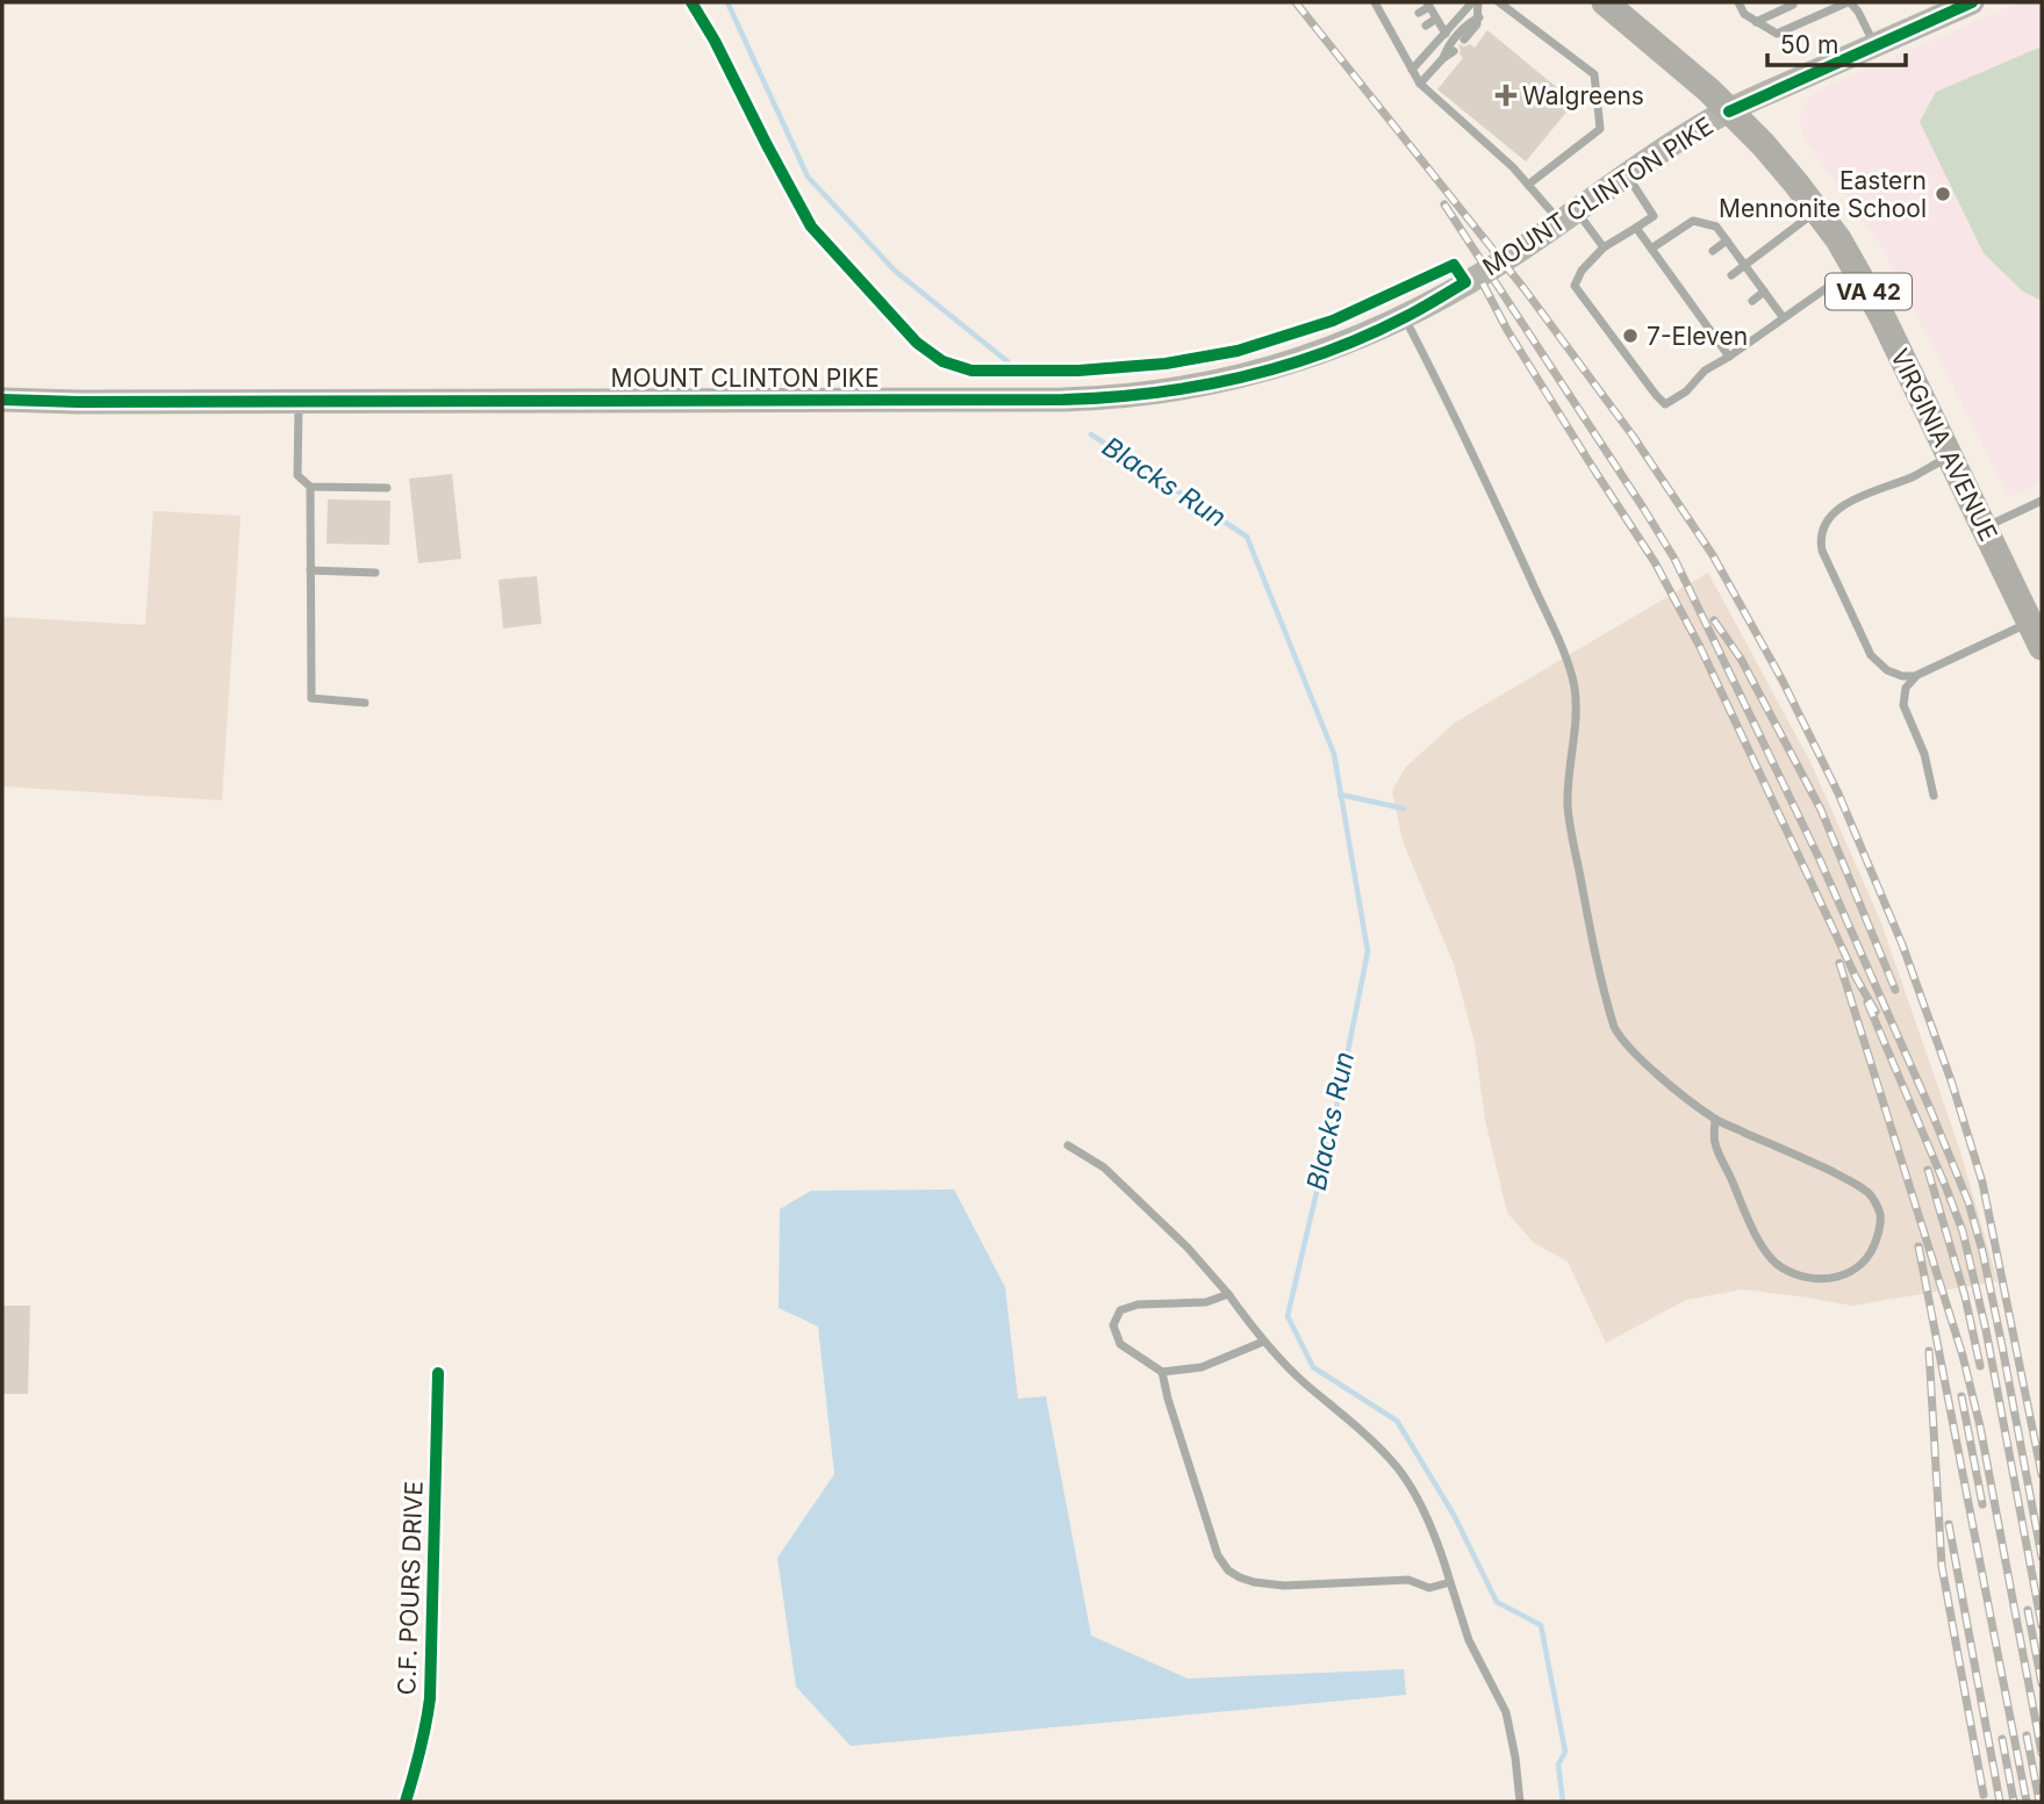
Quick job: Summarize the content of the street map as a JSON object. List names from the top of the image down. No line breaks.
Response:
{"streets":{"main road":["MOUNT CLINTON PIKE","VA 42","VIRGINIA AVENUE"],"street":["C.F. POURS DRIVE"]},"crossings":[["MOUNT CLINTON PIKE","VIRGINIA AVENUE"]],"water":["Blacks Run"],"places":{"health":["Walgreens"],"other":["Eastern Mennonite School","7-Eleven"]},"scale_bar":"50 m"}
